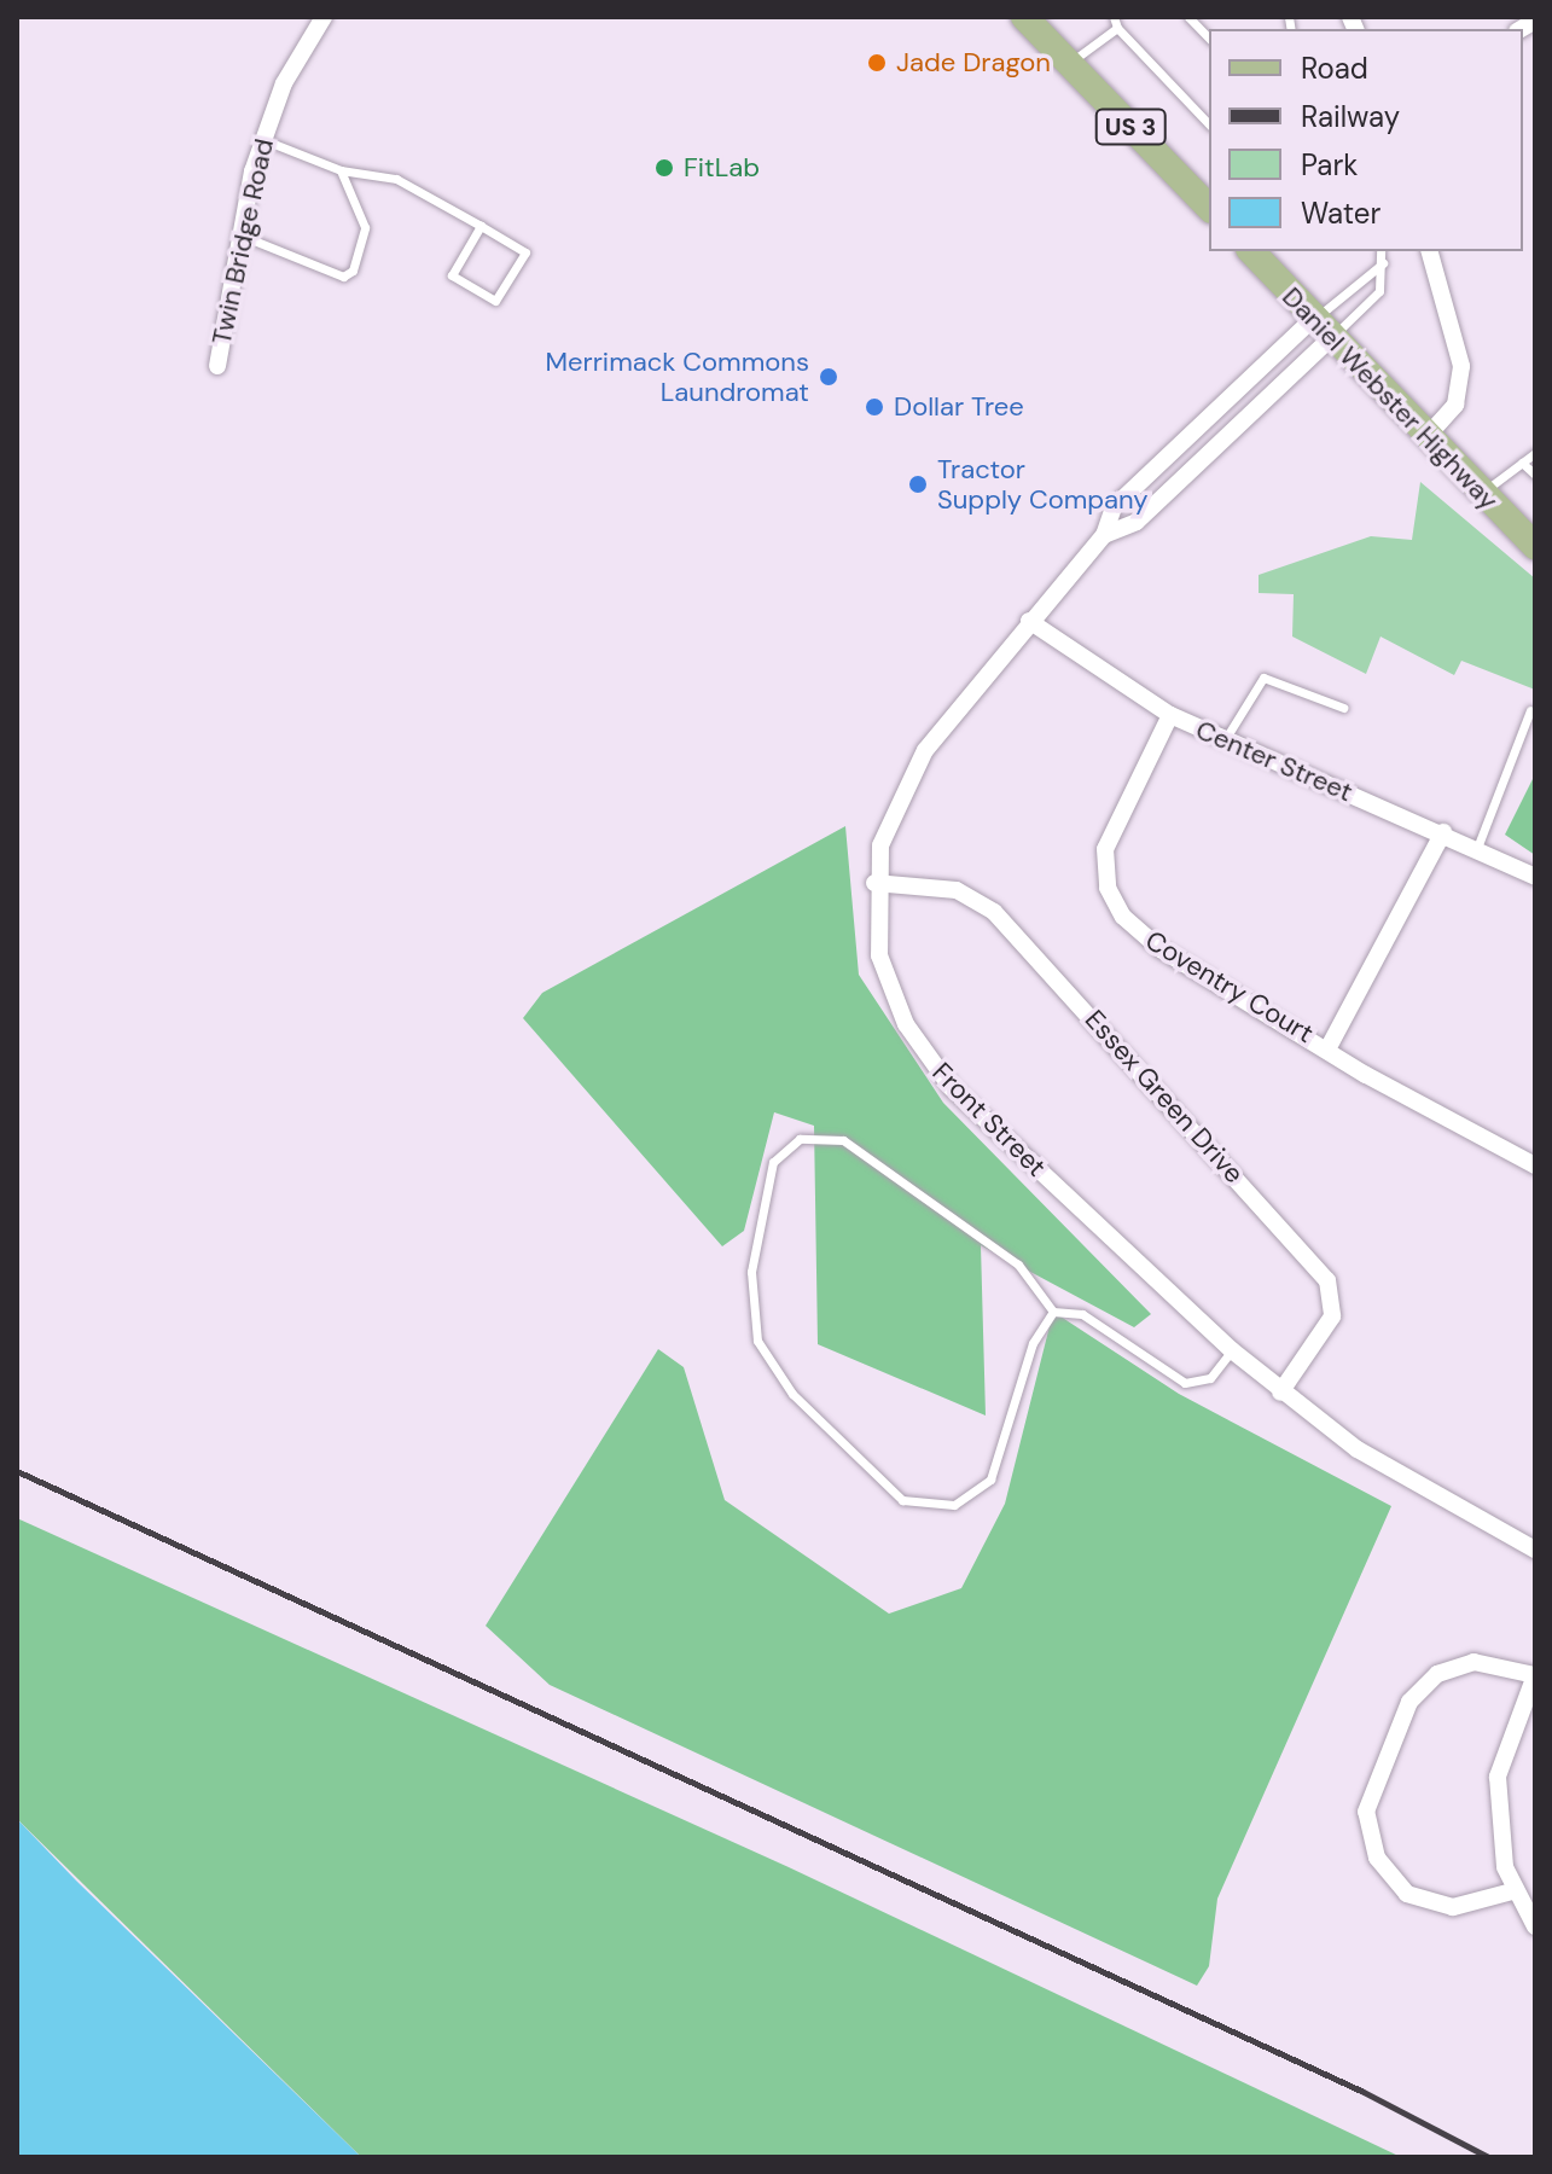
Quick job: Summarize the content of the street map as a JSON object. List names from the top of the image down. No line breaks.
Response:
{"streets":{"main road":["US 3","Daniel Webster Highway"],"street":["Twin Bridge Road","Center Street","Coventry Court","Essex Green Drive","Front Street"]},"crossings":[["Daniel Webster Highway","Front Street"],["Center Street","Coventry Court"],["Center Street","Front Street"],["Essex Green Drive","Front Street"]],"places":["Jade Dragon","FitLab","Merrimack Commons Laundromat","Dollar Tree","Tractor Supply Company"],"legend":["Road","Railway","Park","Water"]}
